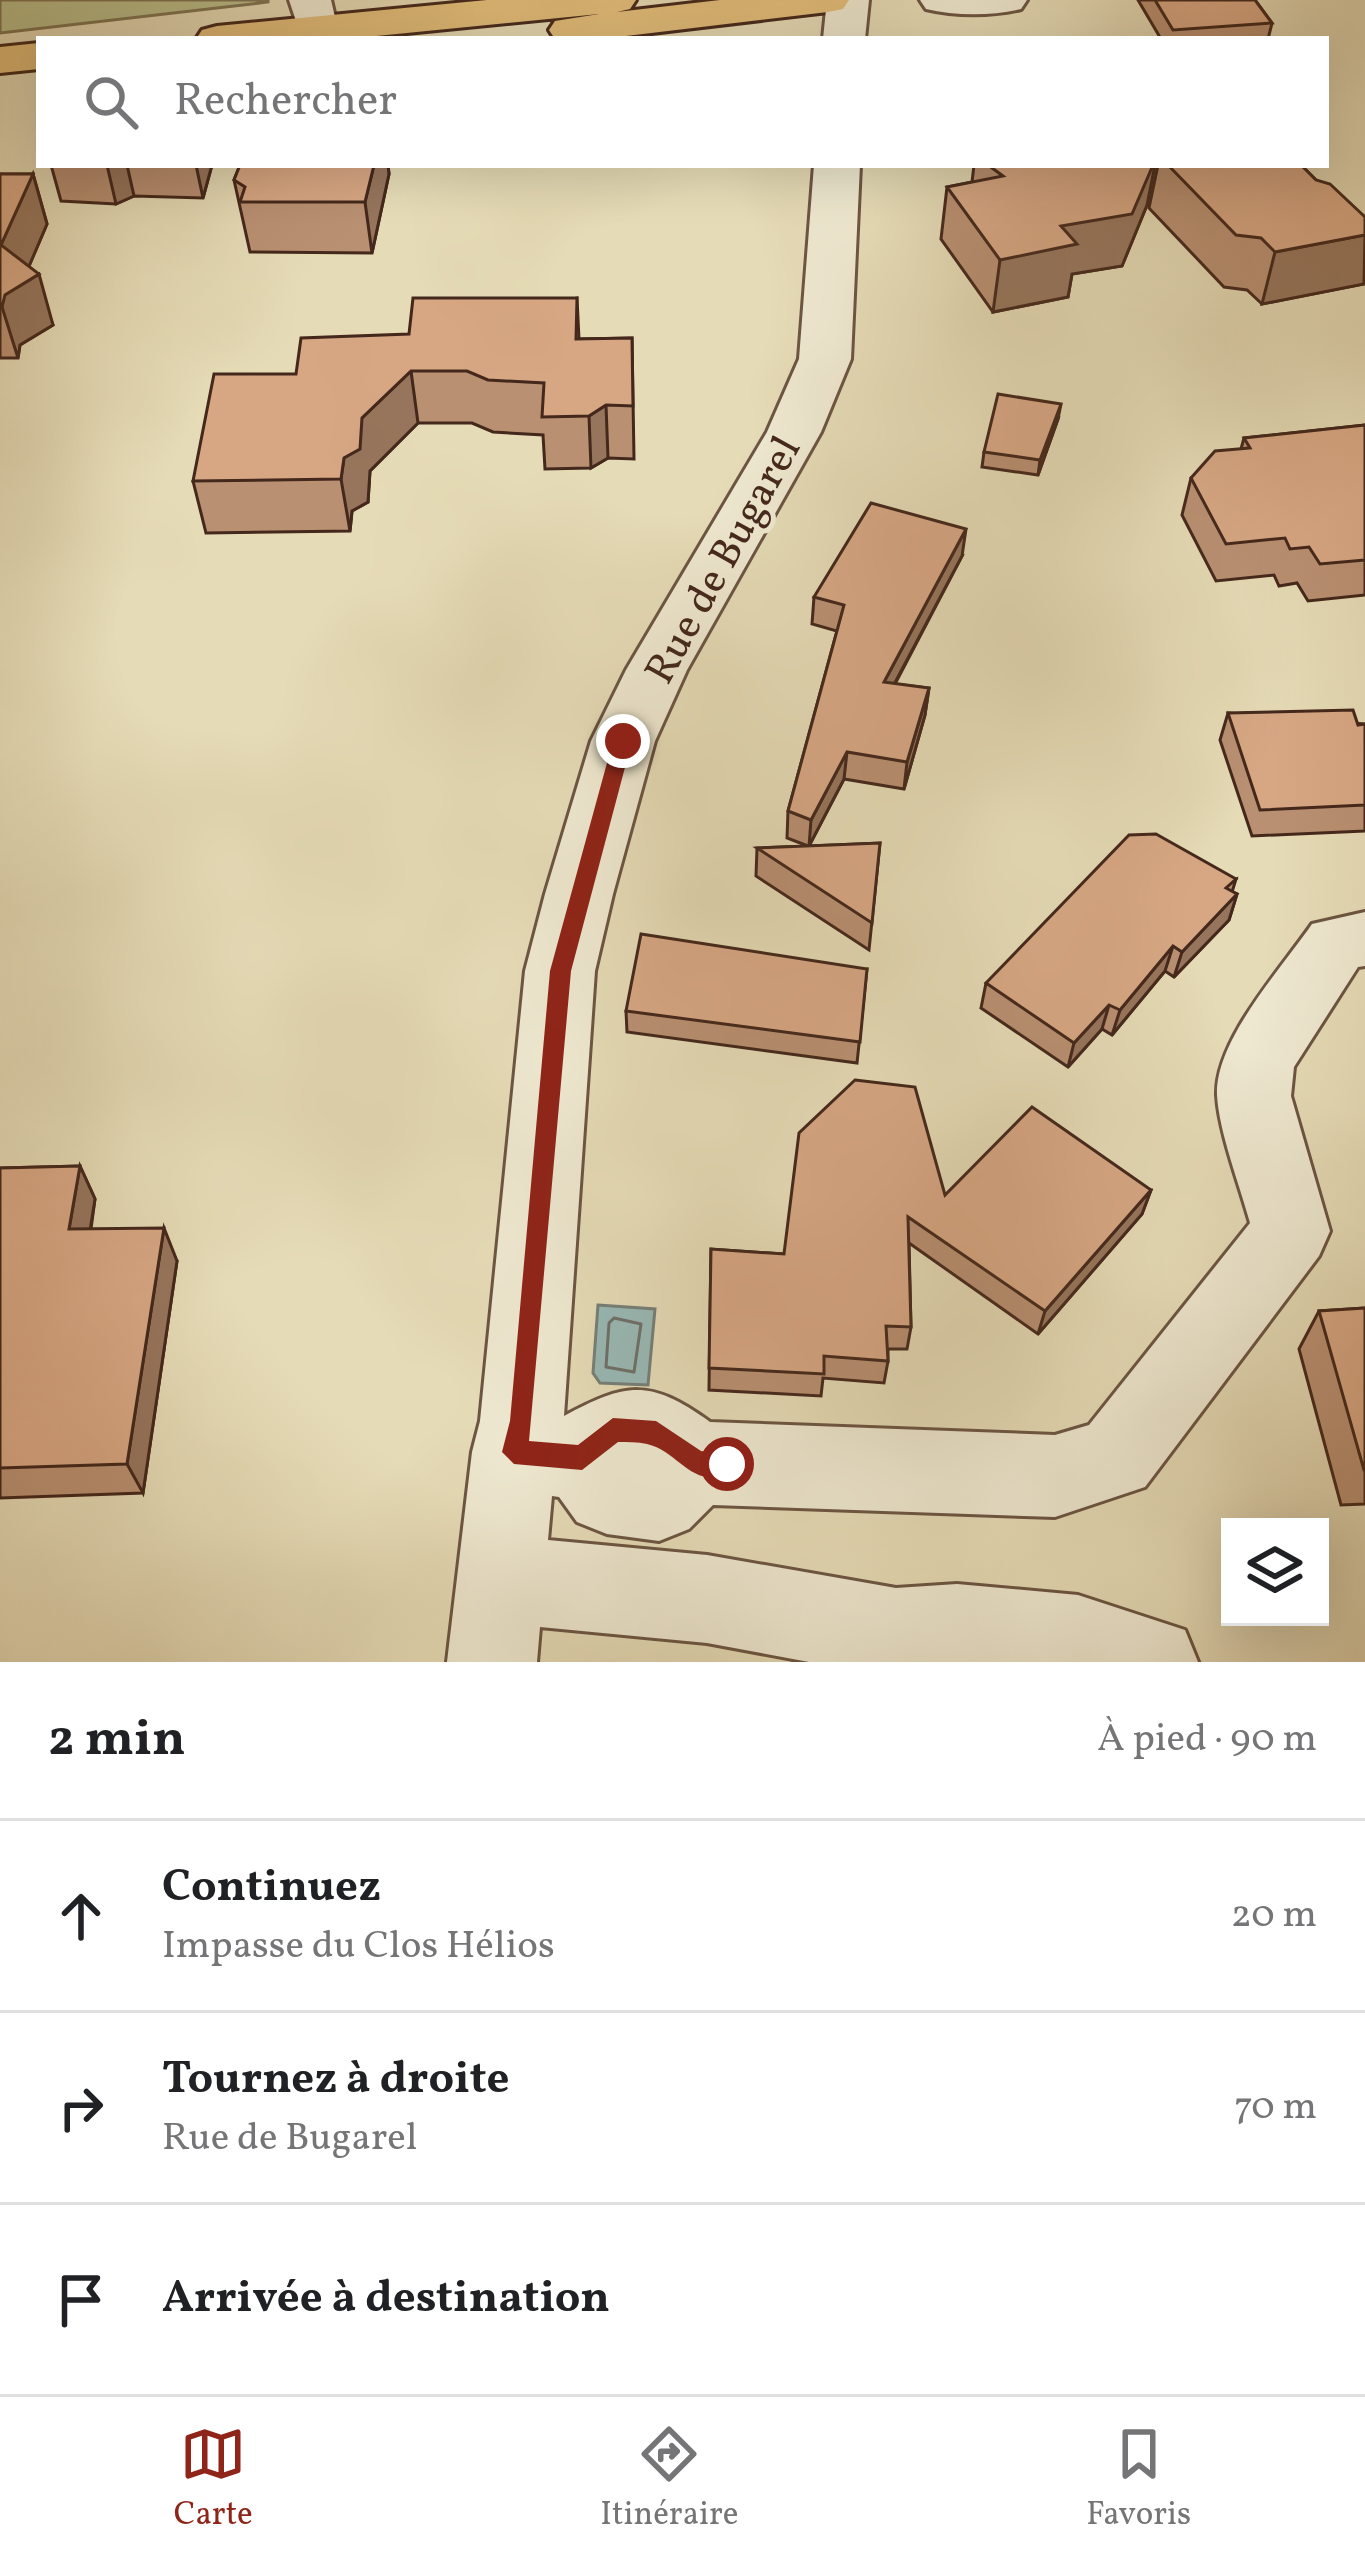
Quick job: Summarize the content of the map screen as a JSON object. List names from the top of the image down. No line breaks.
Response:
{"streets":{"street":["Rue de Bugarel"]},"page":{"search":"Rechercher","heading":["2 min","À pied · 90 m"],"list":[["Continuez","Impasse du Clos Hélios","20 m"],["Tournez à droite","Rue de Bugarel","70 m"],"Arrivée à destination"],"nav":["Carte","Itinéraire","Favoris"]}}
